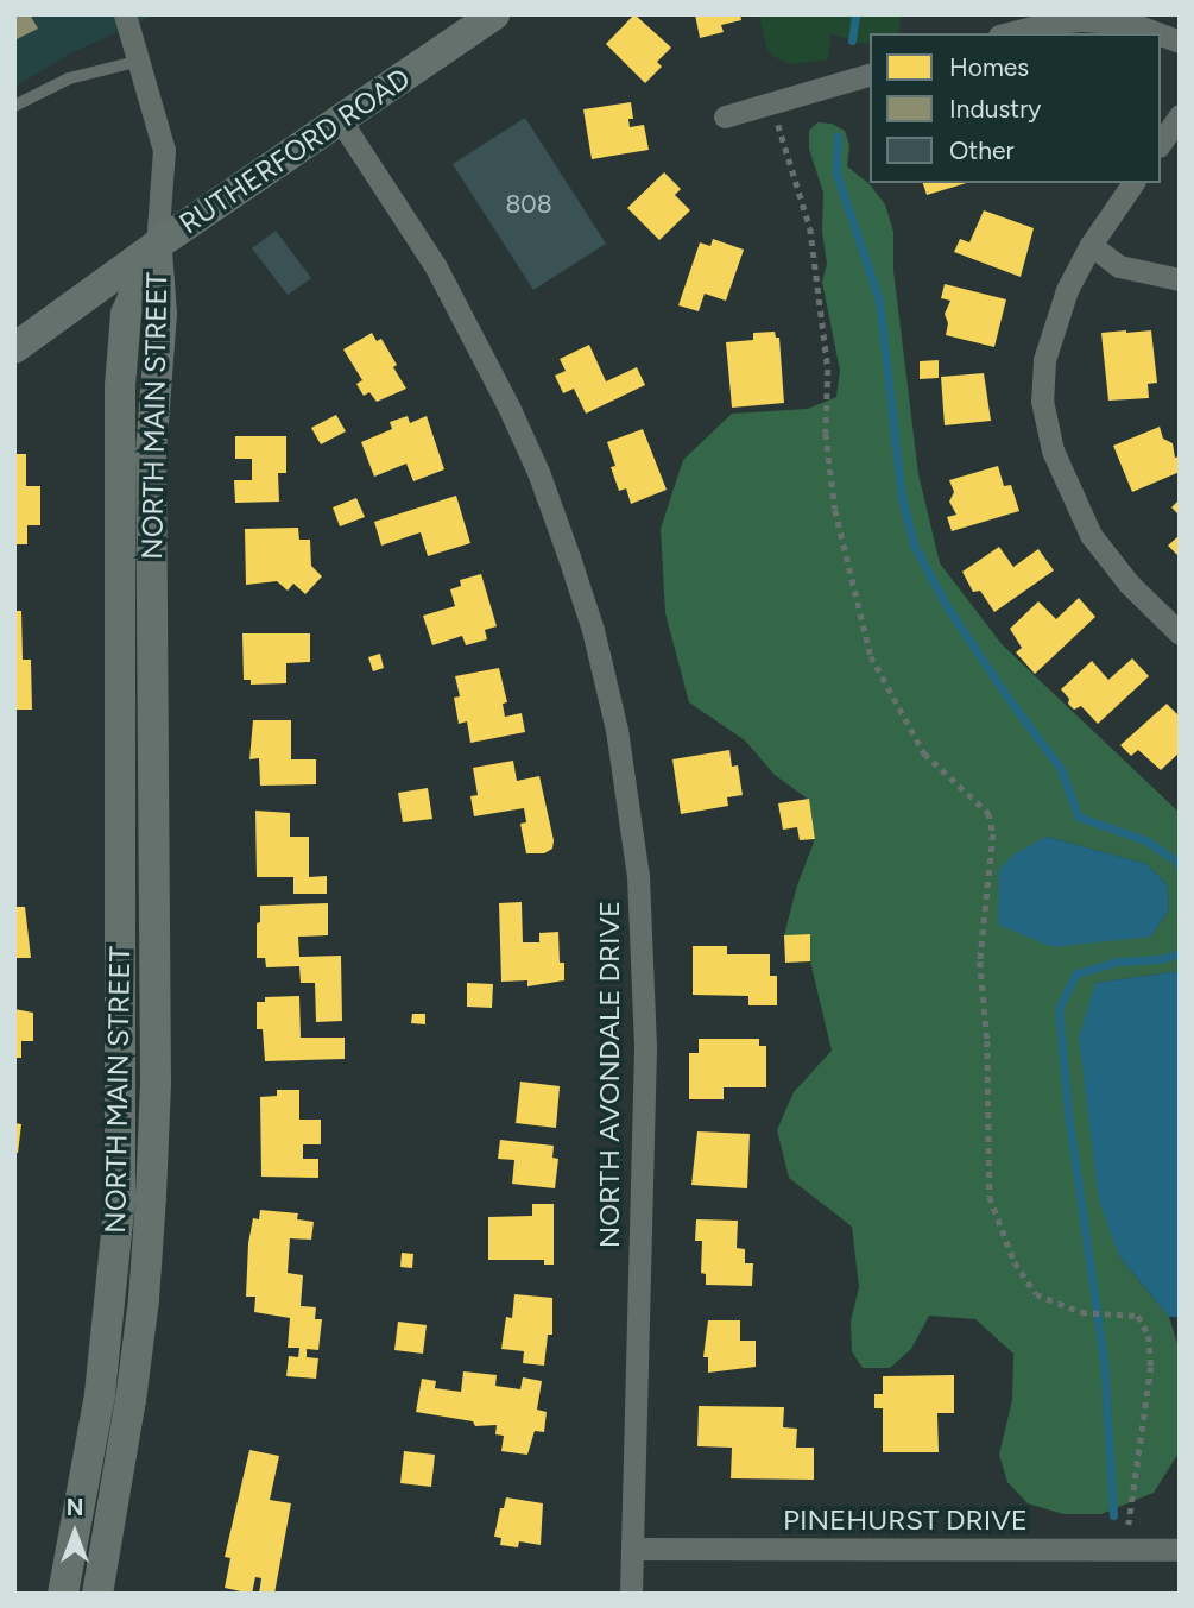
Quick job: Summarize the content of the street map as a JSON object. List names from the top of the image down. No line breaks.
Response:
{"streets":{"street":["RUTHERFORD ROAD","NORTH MAIN STREET","NORTH AVONDALE DRIVE","PINEHURST DRIVE"]},"crossings":[["RUTHERFORD ROAD","NORTH MAIN STREET"],["RUTHERFORD ROAD","NORTH AVONDALE DRIVE"],["NORTH AVONDALE DRIVE","PINEHURST DRIVE"]],"house_numbers":["808"],"legend":["Homes","Industry","Other"],"north":"top"}
